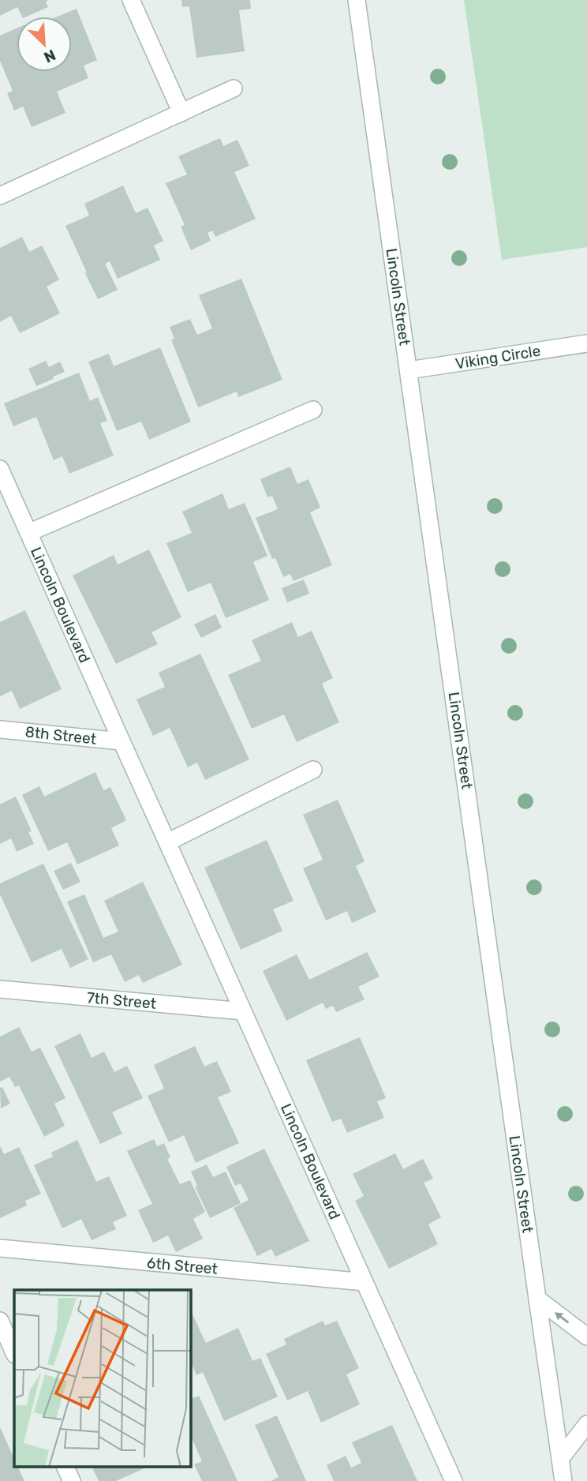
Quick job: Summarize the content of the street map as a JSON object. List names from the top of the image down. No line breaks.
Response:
{"streets":{"street":["Lincoln Street","Viking Circle","Lincoln Boulevard","8th Street","7th Street","6th Street"]},"crossings":[["Lincoln Street","Viking Circle"],["Lincoln Boulevard","8th Street"],["Lincoln Boulevard","7th Street"],["Lincoln Boulevard","6th Street"]],"north":"bottom right"}
